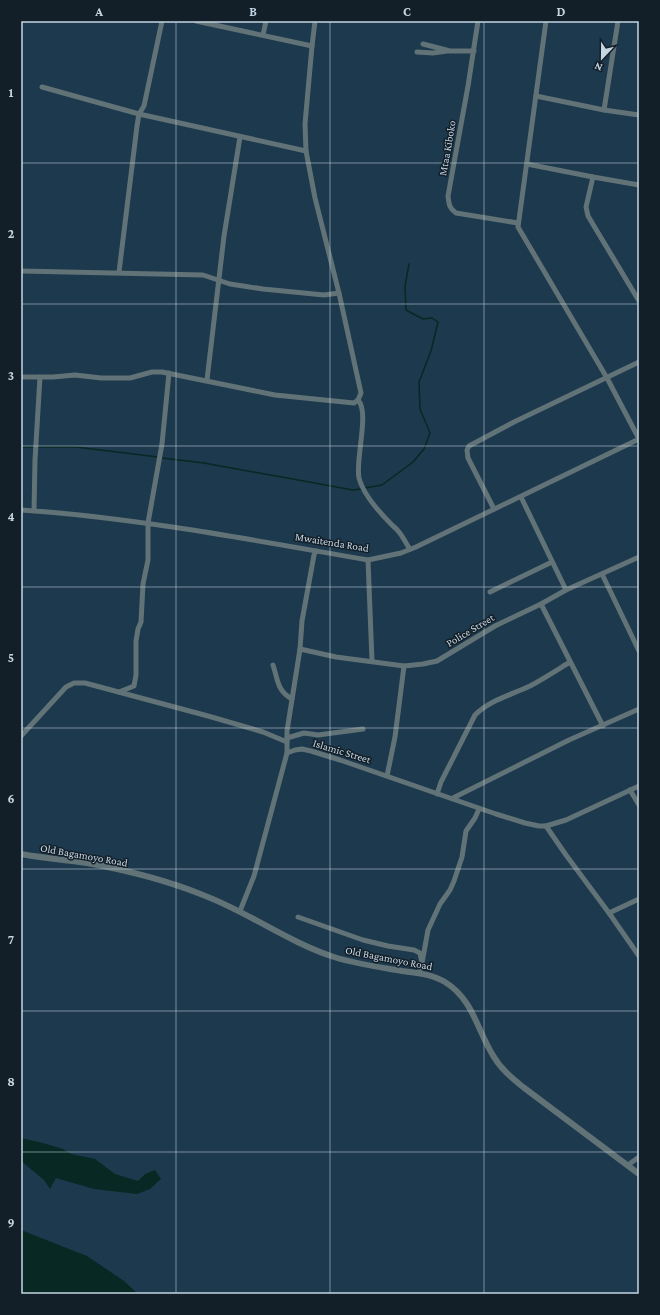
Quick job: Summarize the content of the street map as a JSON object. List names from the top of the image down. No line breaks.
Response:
{"streets":{"street":["Mtaa Kiboko","Mwaitenda Road","Police Street","Islamic Street","Old Bagamoyo Road"]},"north":"bottom","grid":{"columns":["A","B","C","D"],"rows":["1","2","3","4","5","6","7","8","9"]}}
